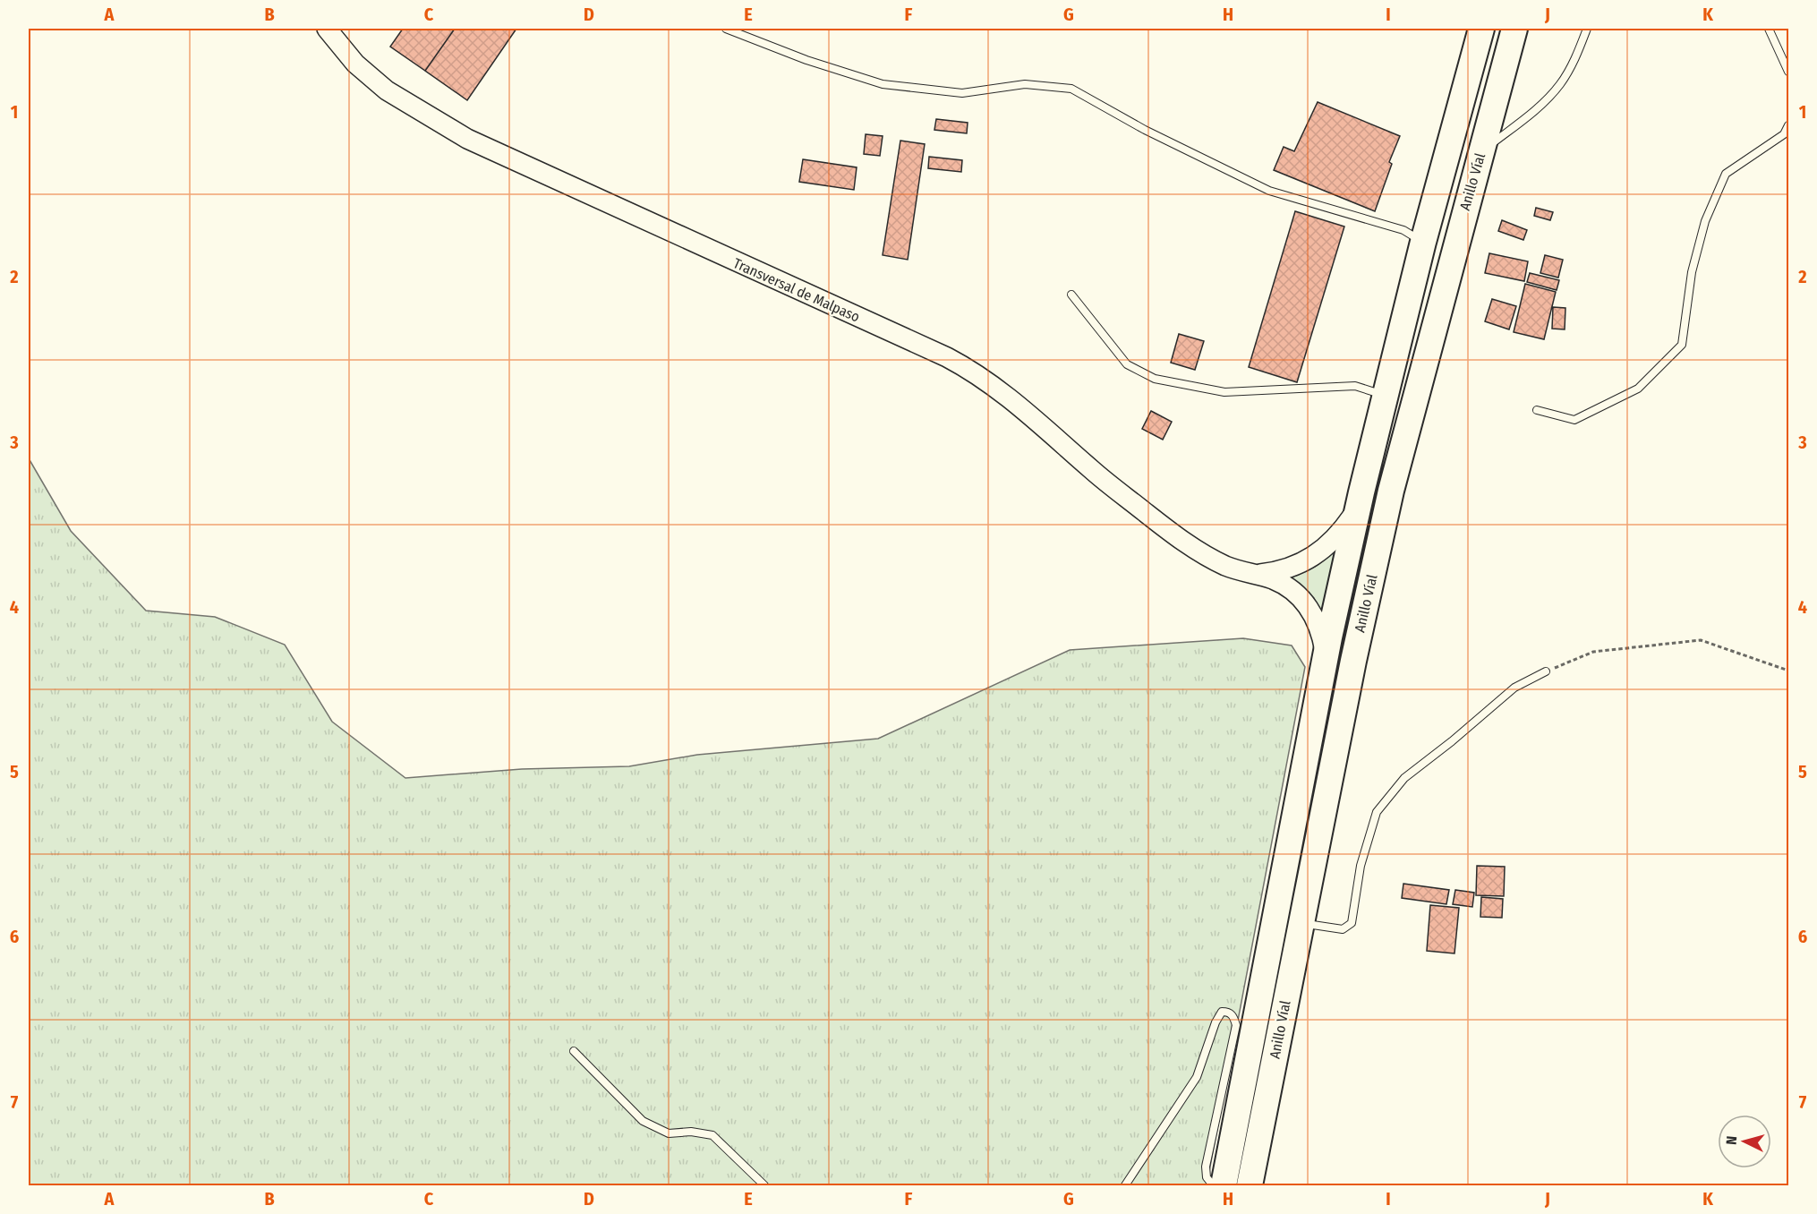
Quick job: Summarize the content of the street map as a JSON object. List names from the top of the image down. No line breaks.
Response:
{"streets":{"highway":["Anillo Víal"],"main road":["Transversal de Malpaso"]},"crossings":[["Anillo Víal","Transversal de Malpaso"]],"north":"left","grid":{"columns":["A","B","C","D","E","F","G","H","I","J","K"],"rows":["1","2","3","4","5","6","7"]}}
